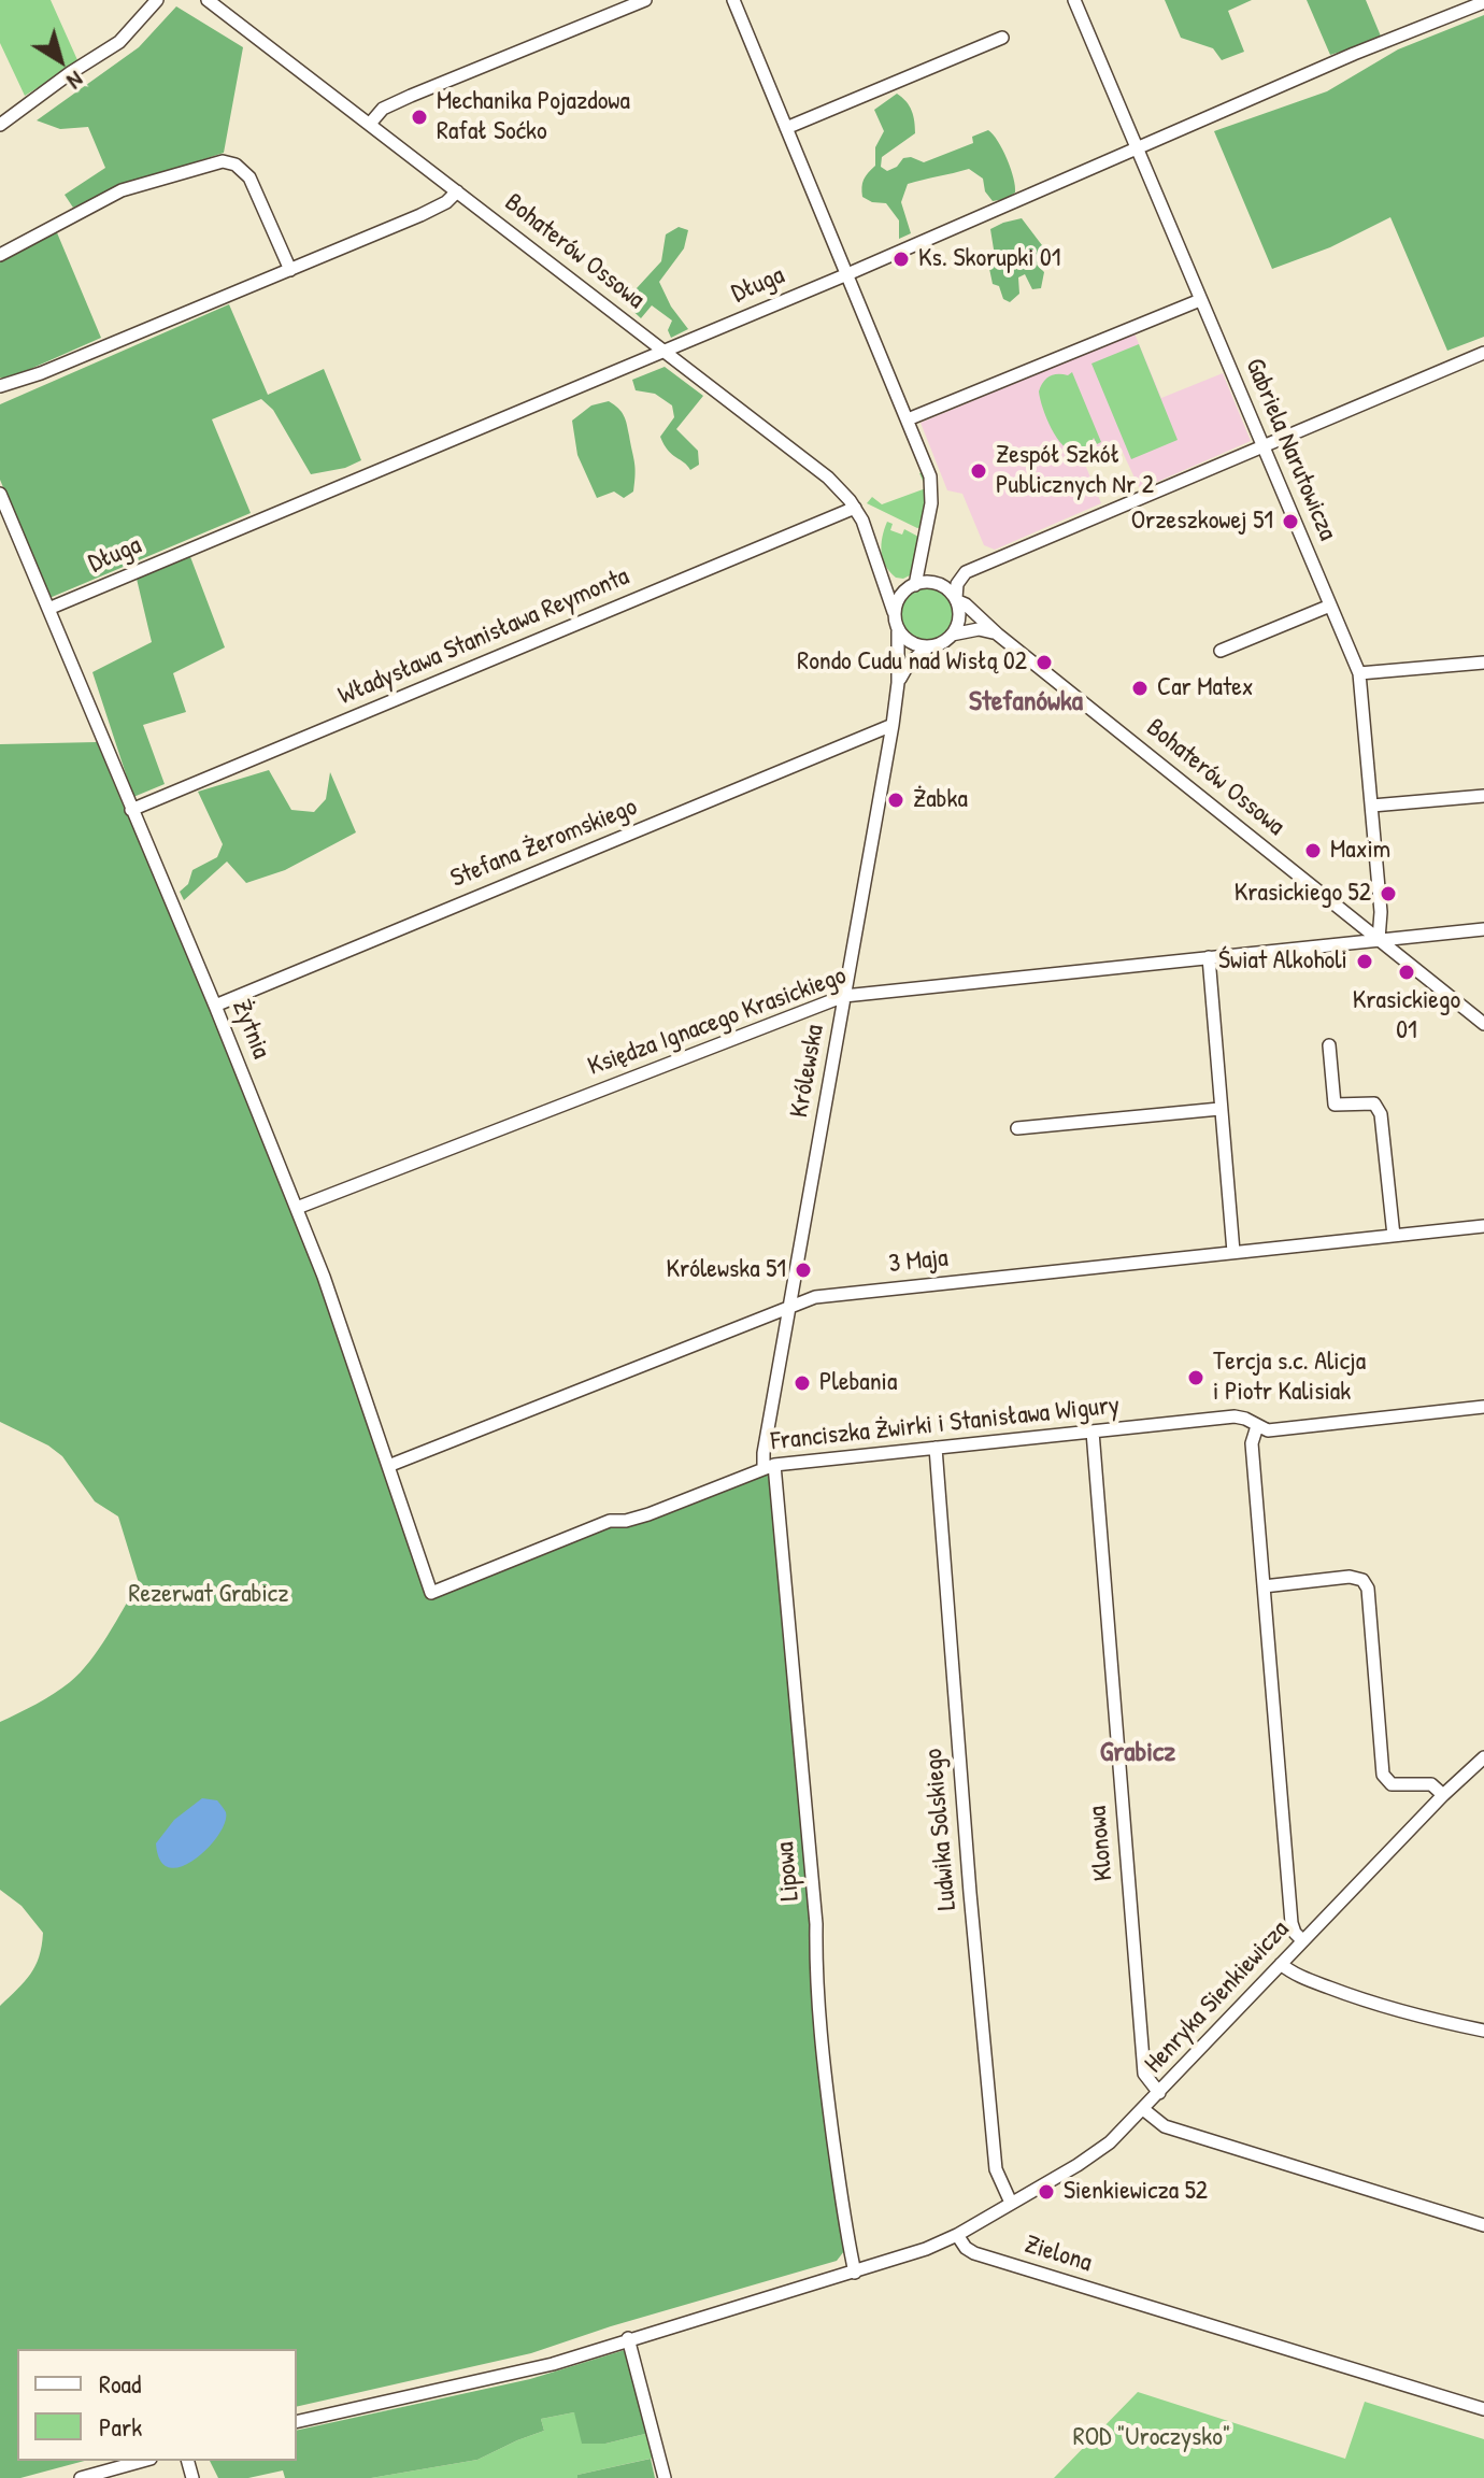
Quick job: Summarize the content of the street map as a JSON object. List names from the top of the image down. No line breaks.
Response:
{"streets":{"street":["Bohaterów Ossowa","Długa","Gabriela Narutowicza","Władysława Stanisława Reymonta","Stefana Żeromskiego","Księdza Ignacego Krasickiego","Żytnia","Królewska","3 Maja","Franciszka Żwirki i Stanisława Wigury","Ludwika Solskiego","Klonowa","Lipowa","Henryka Sienkiewicza","Zielona"]},"crossings":[["Bohaterów Ossowa","Długa"],["Bohaterów Ossowa","Gabriela Narutowicza"],["Bohaterów Ossowa","Władysława Stanisława Reymonta"],["Bohaterów Ossowa","Księdza Ignacego Krasickiego"],["Bohaterów Ossowa","Królewska"],["Długa","Gabriela Narutowicza"],["Długa","Żytnia"],["Gabriela Narutowicza","Księdza Ignacego Krasickiego"],["Władysława Stanisława Reymonta","Żytnia"],["Stefana Żeromskiego","Żytnia"],["Stefana Żeromskiego","Królewska"],["Księdza Ignacego Krasickiego","Żytnia"],["Księdza Ignacego Krasickiego","Królewska"],["Żytnia","3 Maja"],["Żytnia","Franciszka Żwirki i Stanisława Wigury"],["Królewska","3 Maja"],["Królewska","Franciszka Żwirki i Stanisława Wigury"],["Królewska","Lipowa"],["Franciszka Żwirki i Stanisława Wigury","Ludwika Solskiego"],["Franciszka Żwirki i Stanisława Wigury","Klonowa"],["Franciszka Żwirki i Stanisława Wigury","Lipowa"],["Ludwika Solskiego","Henryka Sienkiewicza"],["Klonowa","Henryka Sienkiewicza"],["Henryka Sienkiewicza","Zielona"]],"districts":["Stefanówka","Grabicz"],"parks":["Rezerwat Grabicz","ROD \"Uroczysko\""],"places":["Mechanika Pojazdowa Rafał Soćko","Ks. Skorupki 01","Zespół Szkół Publicznych Nr 2","Orzeszkowej 51","Rondo Cudu nad Wisłą 02","Car Matex","Żabka","Maxim","Krasickiego 52","Świat Alkoholi","Krasickiego 01","Królewska 51","Tercja s.c. Alicja i Piotr Kalisiak","Plebania","Sienkiewicza 52"],"legend":["Road","Park"],"north":"bottom right"}
